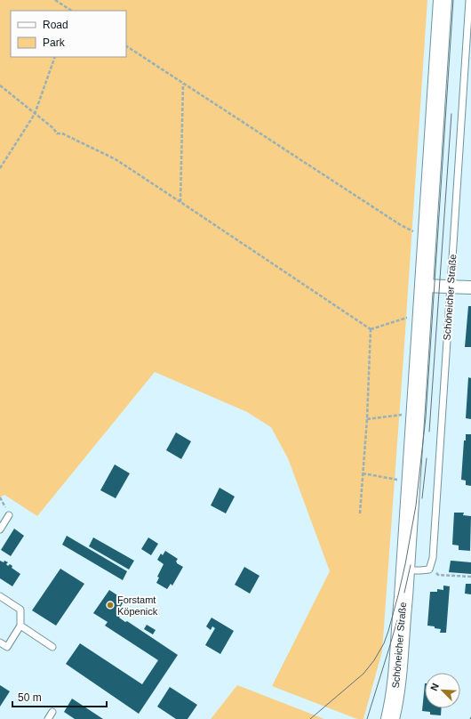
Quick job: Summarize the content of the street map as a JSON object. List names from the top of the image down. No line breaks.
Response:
{"streets":{"main road":["Schöneicher Straße"]},"places":["Forstamt Köpenick"],"legend":["Road","Park"],"scale_bar":"50 m","north":"top left"}
